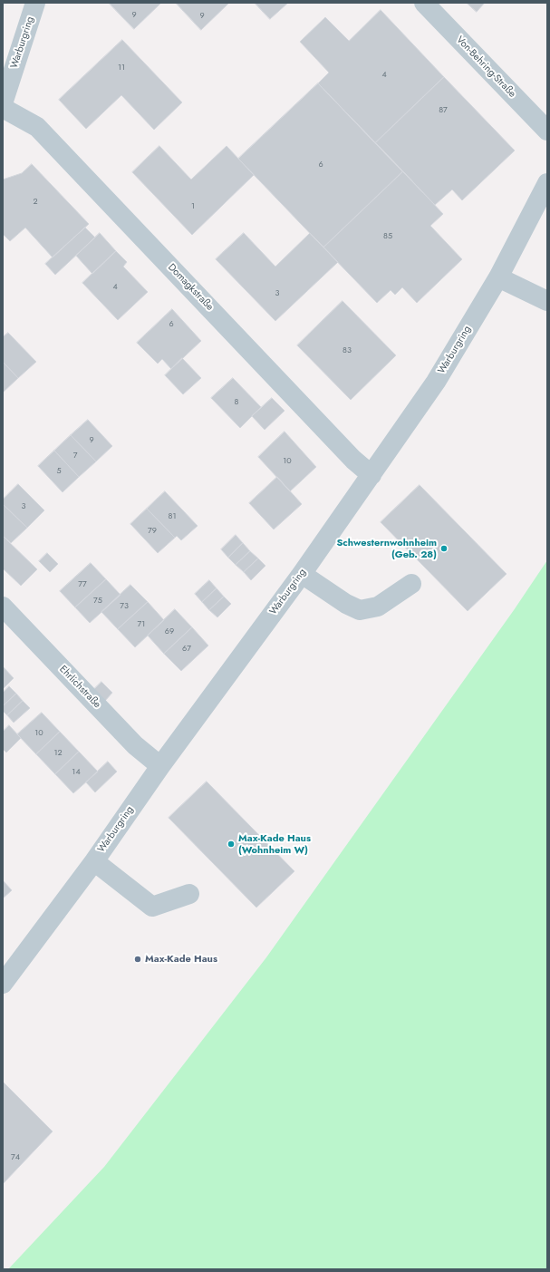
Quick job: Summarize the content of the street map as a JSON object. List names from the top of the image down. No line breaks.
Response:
{"streets":{"street":["Warburgring","Von-Behring-Straße","Domagkstraße","Ehrlichstraße"]},"crossings":[["Warburgring","Domagkstraße"],["Warburgring","Ehrlichstraße"]],"places":["Schwesternwohnheim (Geb. 28)","Max-Kade Haus (Wohnheim W)","Max-Kade Haus"],"house_numbers":["9","9","11","4","87","6","2","1","85","4","3","6","83","8","9","7","10","5","3","81","79","77","75","73","71","69","67","10","12","14","74"]}
